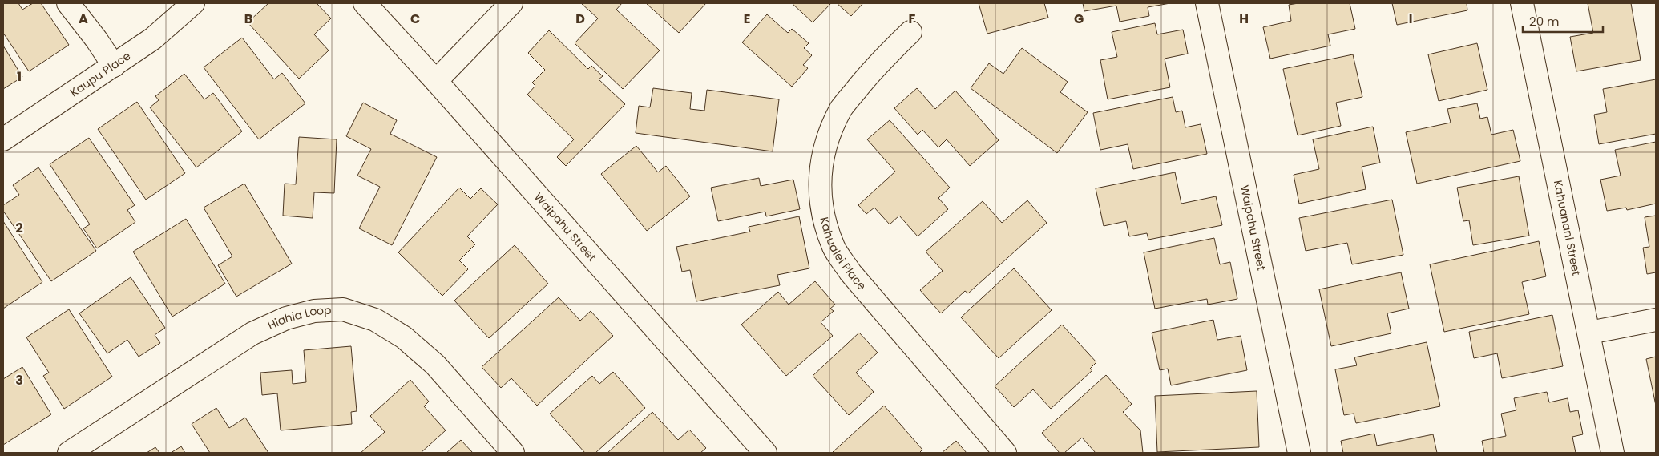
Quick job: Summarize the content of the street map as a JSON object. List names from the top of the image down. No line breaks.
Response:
{"streets":{"street":["Kaupu Place","Waipahu Street","Kahuanani Street","Kahualei Place","Hiahia Loop"]},"scale_bar":"20 m","grid":{"columns":["A","B","C","D","E","F","G","H","I"],"rows":["1","2","3"]}}
